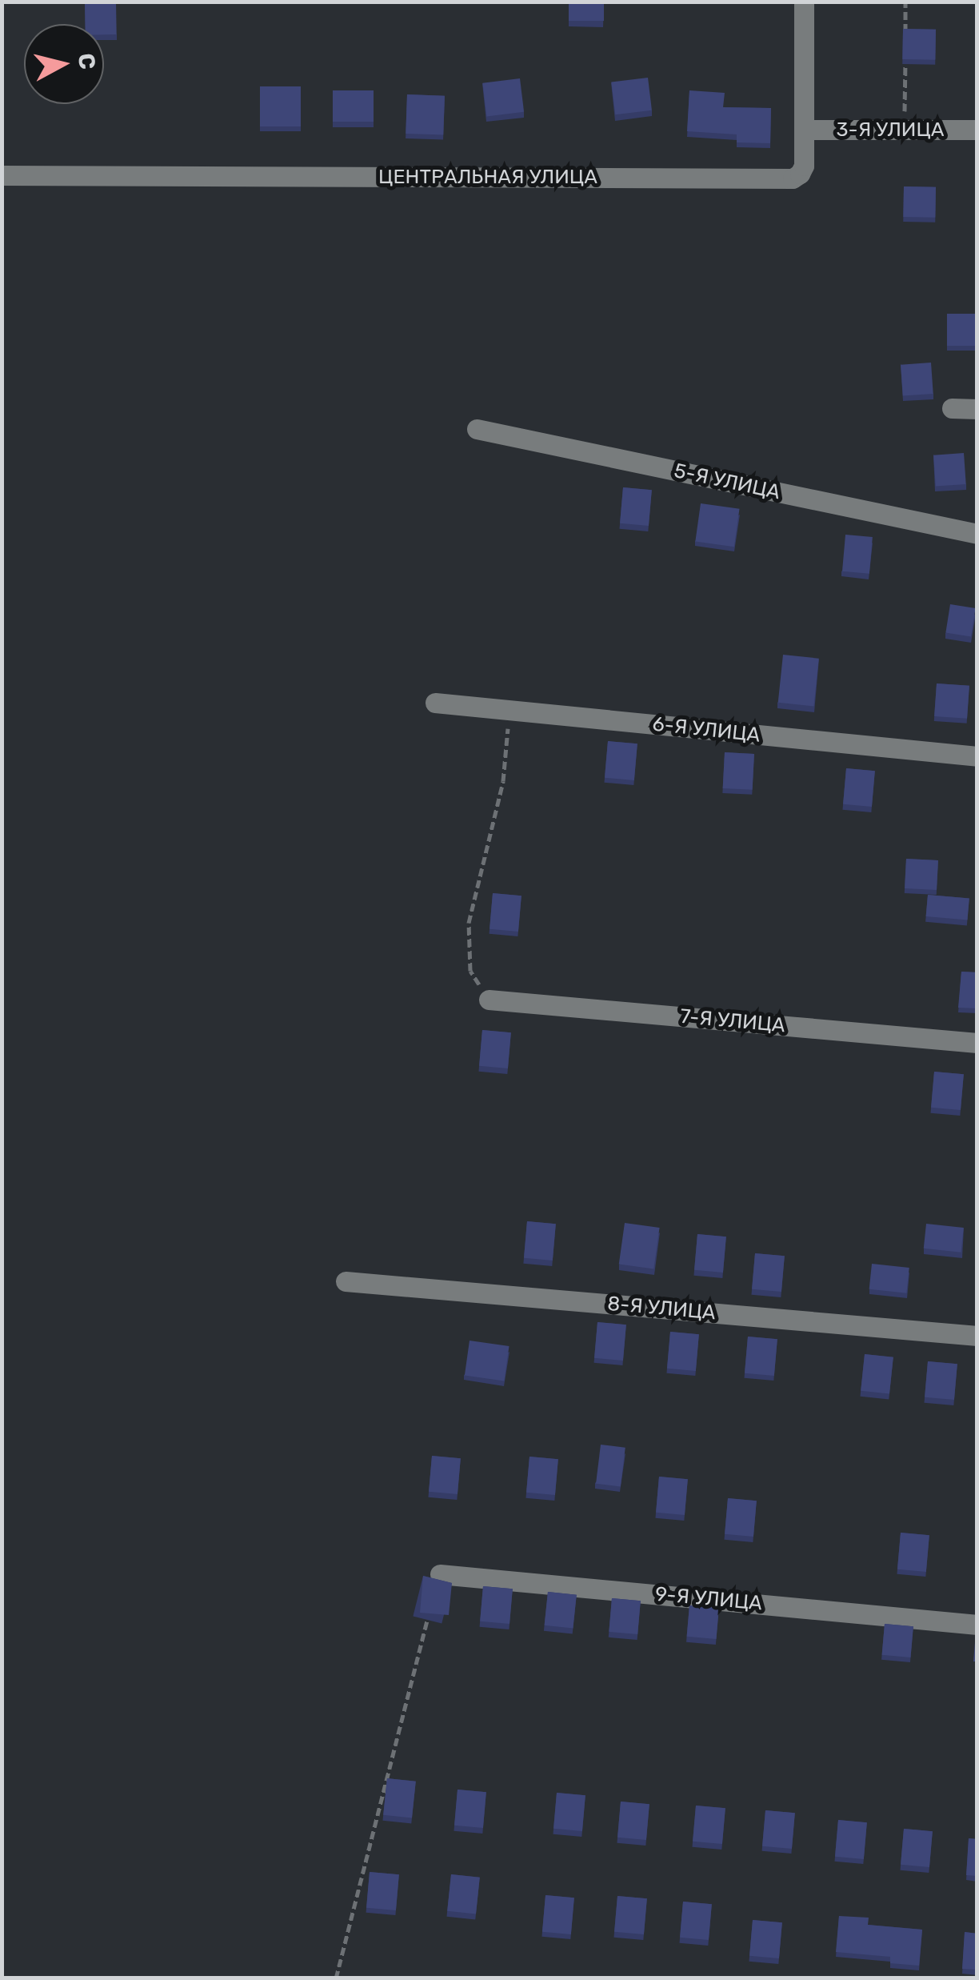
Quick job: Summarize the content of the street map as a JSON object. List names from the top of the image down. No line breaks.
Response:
{"streets":{"street":["3-Я УЛИЦА","ЦЕНТРАЛЬНАЯ УЛИЦА","5-Я УЛИЦА","6-Я УЛИЦА","7-Я УЛИЦА","8-Я УЛИЦА","9-Я УЛИЦА"]},"crossings":[["3-Я УЛИЦА","ЦЕНТРАЛЬНАЯ УЛИЦА"]],"north":"right"}
